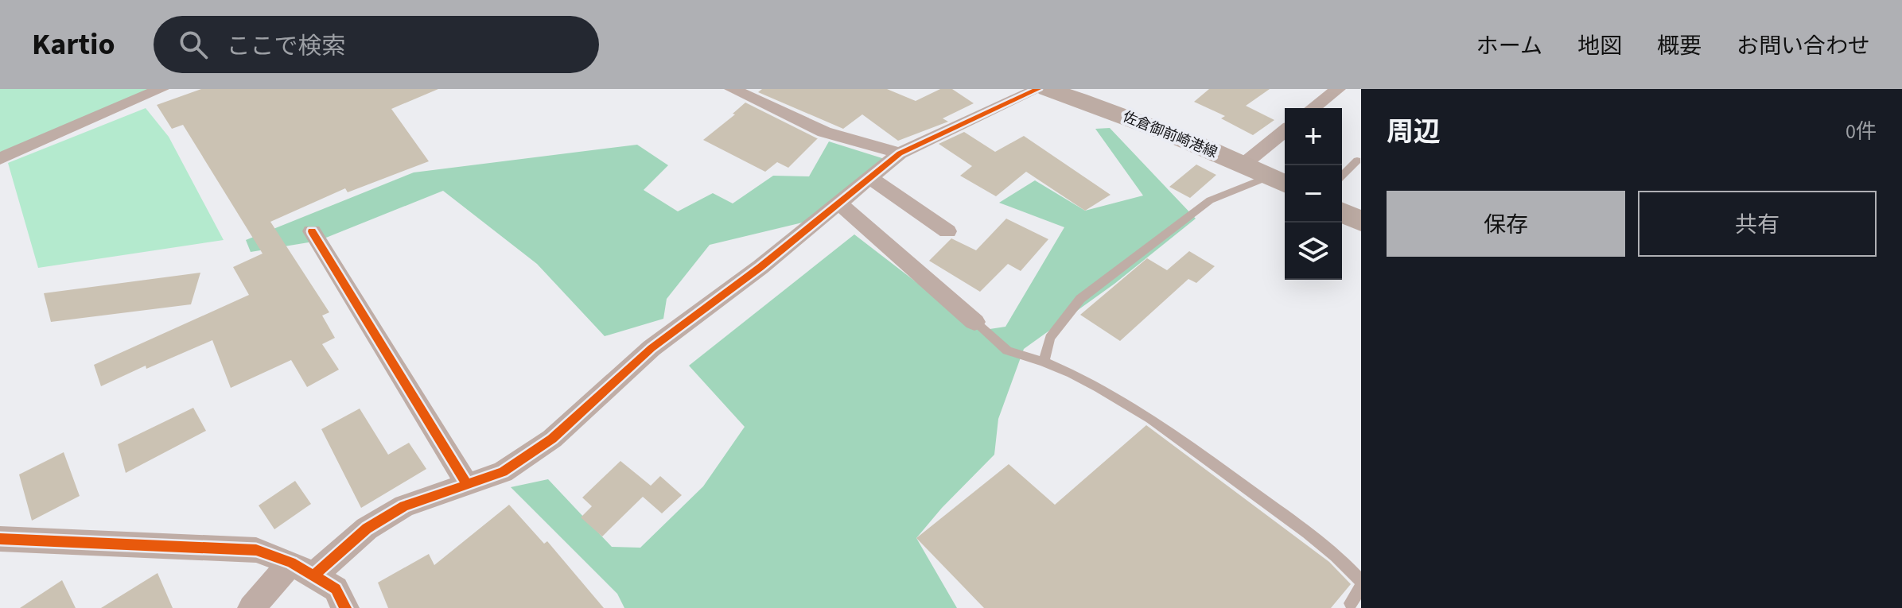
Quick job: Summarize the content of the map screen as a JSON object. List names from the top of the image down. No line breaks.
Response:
{"streets":{"main road":["佐倉御前崎港線"]},"page":{"header":"Kartio","search":"ここで検索","nav":["ホーム","地図","概要","お問い合わせ"],"heading":["周辺","0件"],"map_buttons":["+","−"],"buttons":["保存","共有"]}}
